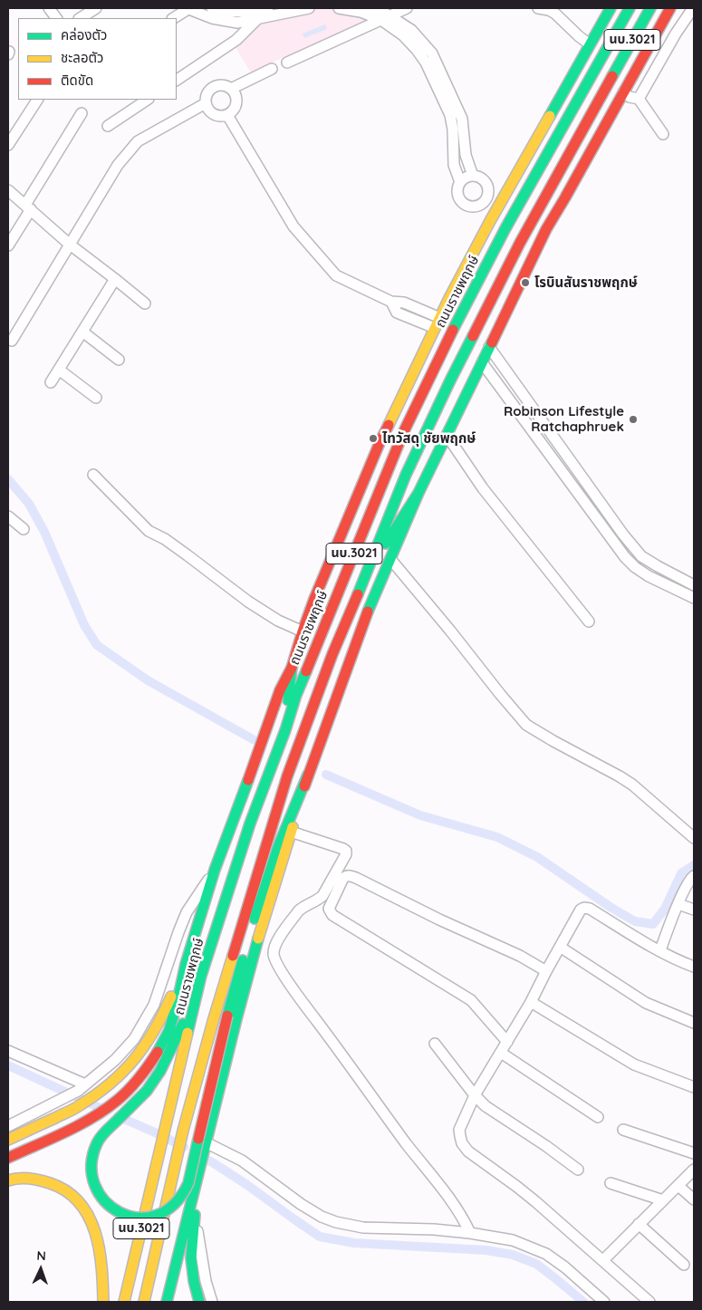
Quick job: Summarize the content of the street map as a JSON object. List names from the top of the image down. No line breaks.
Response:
{"streets":{"main road":["นบ.3021","ถนนราชพฤกษ์"]},"places":["โรบินสันราชพฤกษ์","Robinson Lifestyle Ratchaphruek","ไทวัสดุ ชัยพฤกษ์"],"legend":["คล่องตัว","ชะลอตัว","ติดขัด"],"north":"top"}
